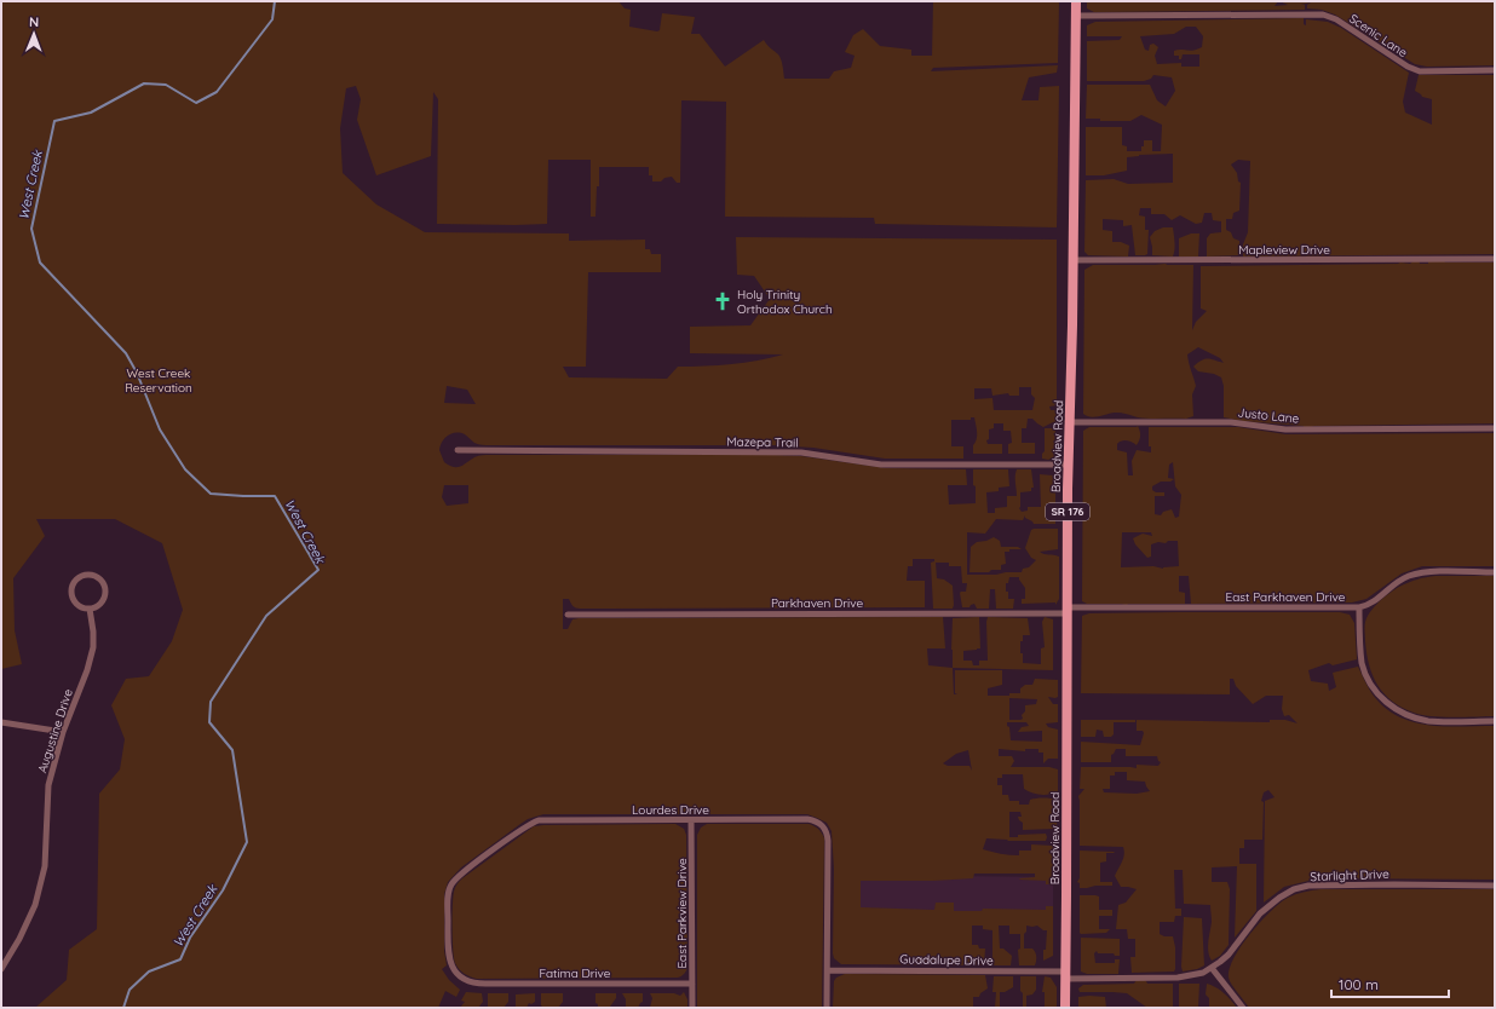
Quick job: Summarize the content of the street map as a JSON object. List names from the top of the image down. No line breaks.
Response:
{"streets":{"main road":["Broadview Road","SR 176"],"street":["Scenic Lane","Mapleview Drive","Justo Lane","Mazepa Trail","East Parkhaven Drive","Parkhaven Drive","Augustine Drive","Lourdes Drive","Starlight Drive","East Parkview Drive","Guadalupe Drive","Fatima Drive"]},"crossings":[["Scenic Lane","Broadview Road"],["Mapleview Drive","Broadview Road"],["Justo Lane","Broadview Road"],["Mazepa Trail","Broadview Road"],["Broadview Road","East Parkhaven Drive"],["Broadview Road","Parkhaven Drive"],["Broadview Road","Starlight Drive"],["Broadview Road","Guadalupe Drive"],["East Parkhaven Drive","Parkhaven Drive"],["Lourdes Drive","East Parkview Drive"],["Lourdes Drive","Guadalupe Drive"],["Lourdes Drive","Fatima Drive"],["Starlight Drive","Guadalupe Drive"],["East Parkview Drive","Fatima Drive"]],"water":["West Creek"],"parks":["West Creek Reservation"],"places":{"church":["Holy Trinity Orthodox Church"]},"scale_bar":"100 m","north":"top"}
